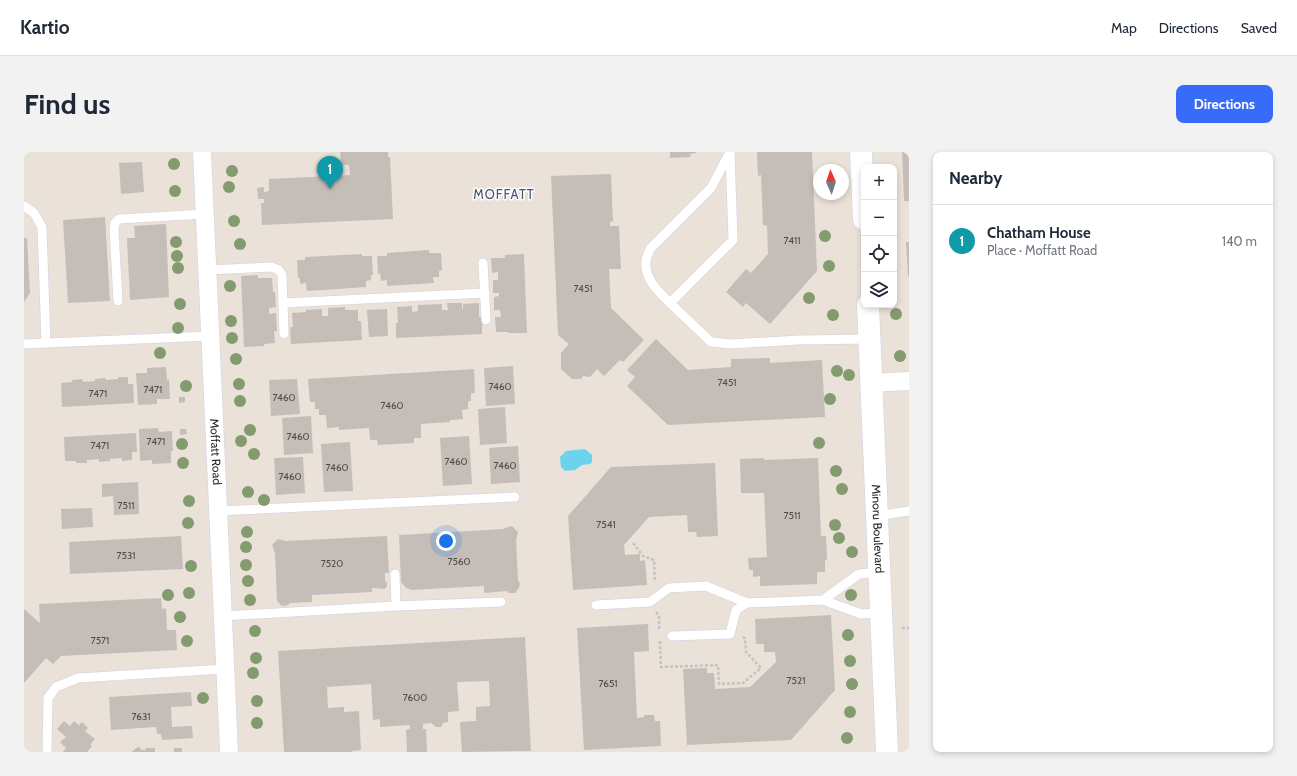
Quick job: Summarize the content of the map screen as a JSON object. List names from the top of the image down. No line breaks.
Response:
{"streets":{"street":["Moffatt Road","Minoru Boulevard"]},"districts":["MOFFATT"],"house_numbers":["7411","7451","7451","7460","7471","7471","7460","7460","7460","7471","7471","7460","7460","7460","7460","7511","7511","7541","7531","7560","7520","7571","7521","7651","7600","7631"],"north":"top","page":{"header":"Kartio","nav":["Map","Directions","Saved"],"buttons":"Directions","title":"Find us","heading":"Nearby","pins":"1","map_buttons":["+","−"],"list":[{"mark":"1","name":"Chatham House","note":"Place · Moffatt Road","value":"140 m"}]}}
